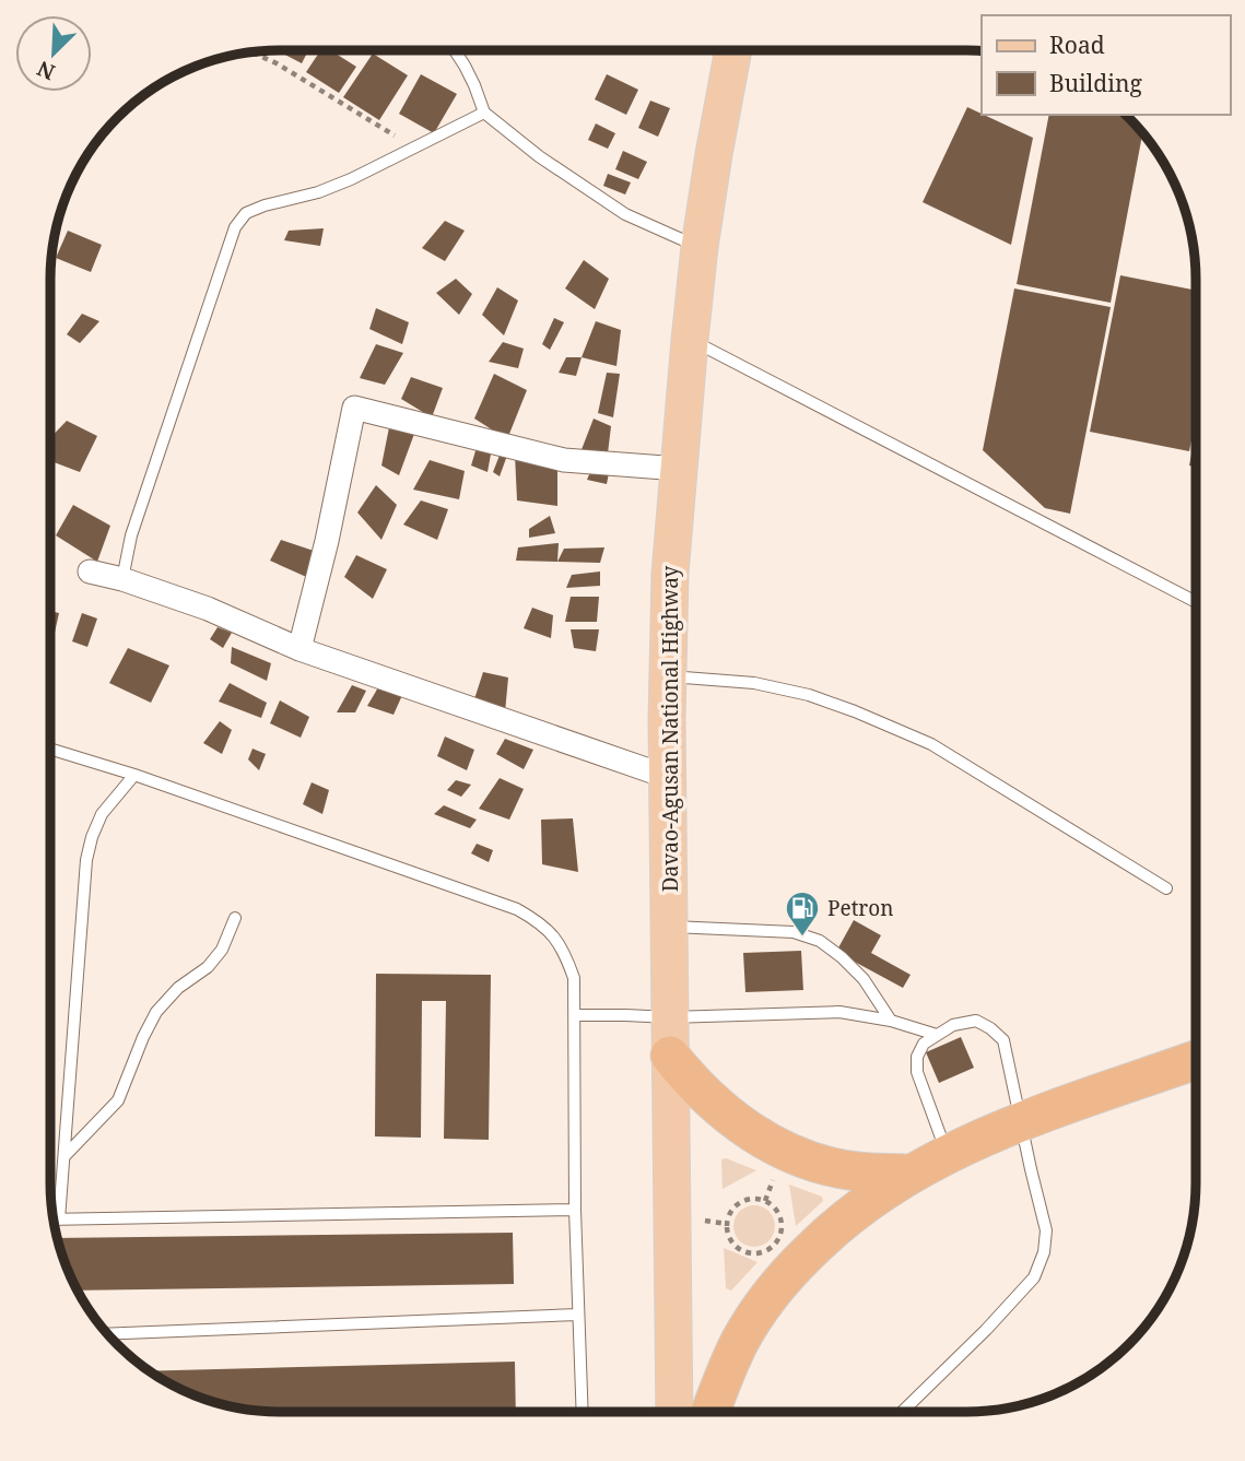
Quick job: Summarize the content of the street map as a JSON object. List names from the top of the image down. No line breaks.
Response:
{"streets":{"main road":["Davao-Agusan National Highway"]},"places":{"fuel station":["Petron"]},"legend":["Road","Building"],"north":"bottom left"}
